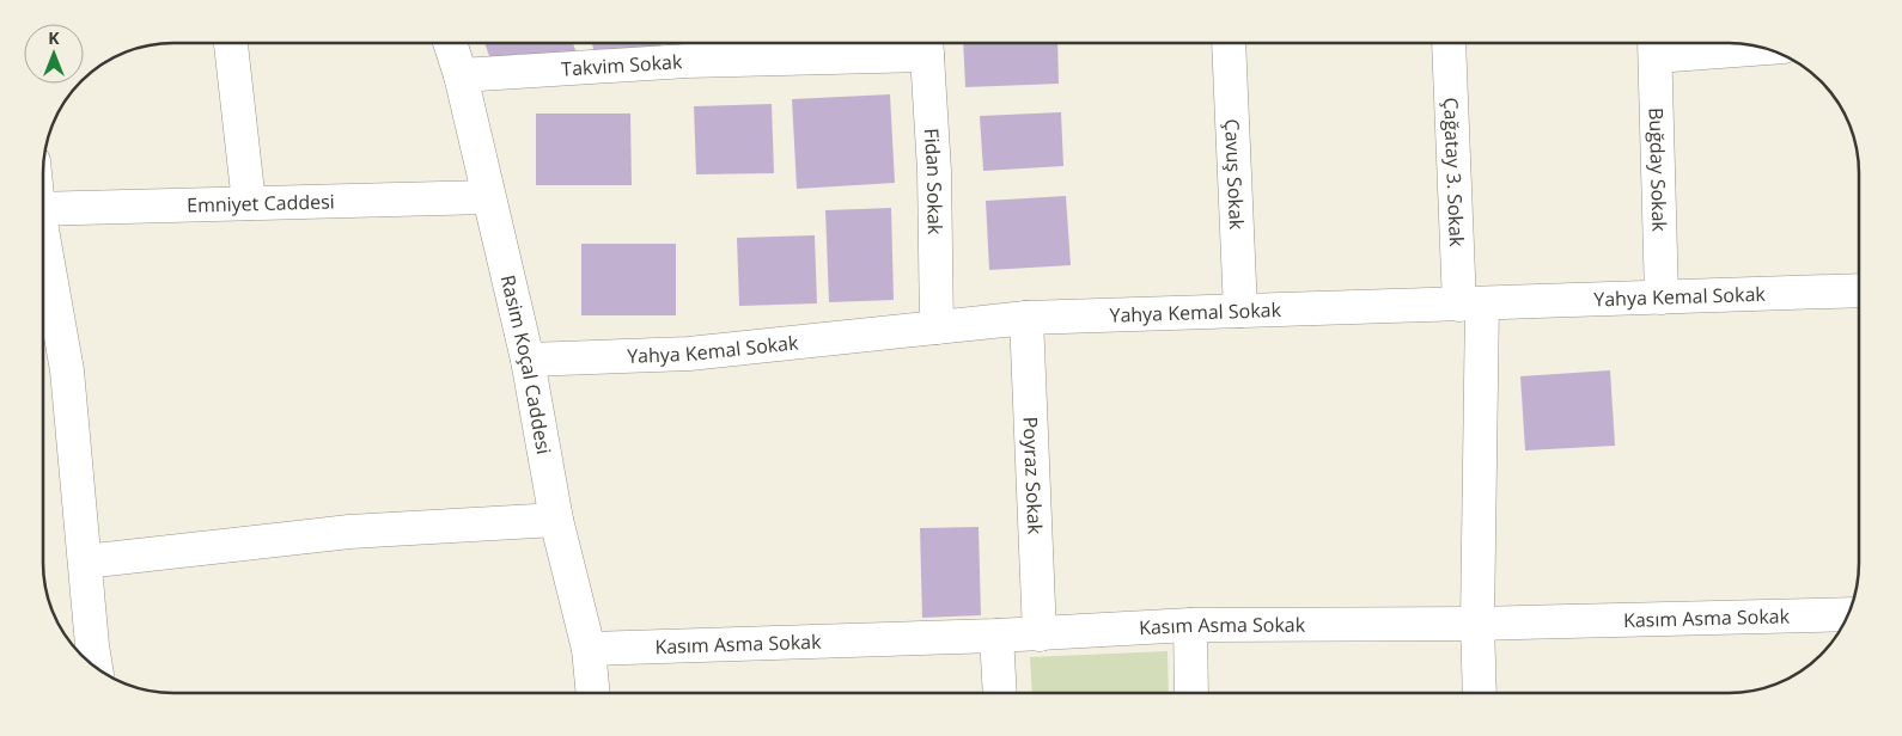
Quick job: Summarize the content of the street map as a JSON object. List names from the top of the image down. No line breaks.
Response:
{"streets":{"street":["Takvim Sokak","Buğday Sokak","Çağatay 3. Sokak","Çavuş Sokak","Fidan Sokak","Emniyet Caddesi","Yahya Kemal Sokak","Rasim Koçal Caddesi","Poyraz Sokak","Kasım Asma Sokak"]},"crossings":[["Takvim Sokak","Fidan Sokak"],["Takvim Sokak","Rasim Koçal Caddesi"],["Buğday Sokak","Yahya Kemal Sokak"],["Çağatay 3. Sokak","Yahya Kemal Sokak"],["Çağatay 3. Sokak","Kasım Asma Sokak"],["Çavuş Sokak","Yahya Kemal Sokak"],["Fidan Sokak","Yahya Kemal Sokak"],["Emniyet Caddesi","Rasim Koçal Caddesi"],["Yahya Kemal Sokak","Rasim Koçal Caddesi"],["Yahya Kemal Sokak","Poyraz Sokak"],["Rasim Koçal Caddesi","Kasım Asma Sokak"],["Poyraz Sokak","Kasım Asma Sokak"]],"north":"top"}
